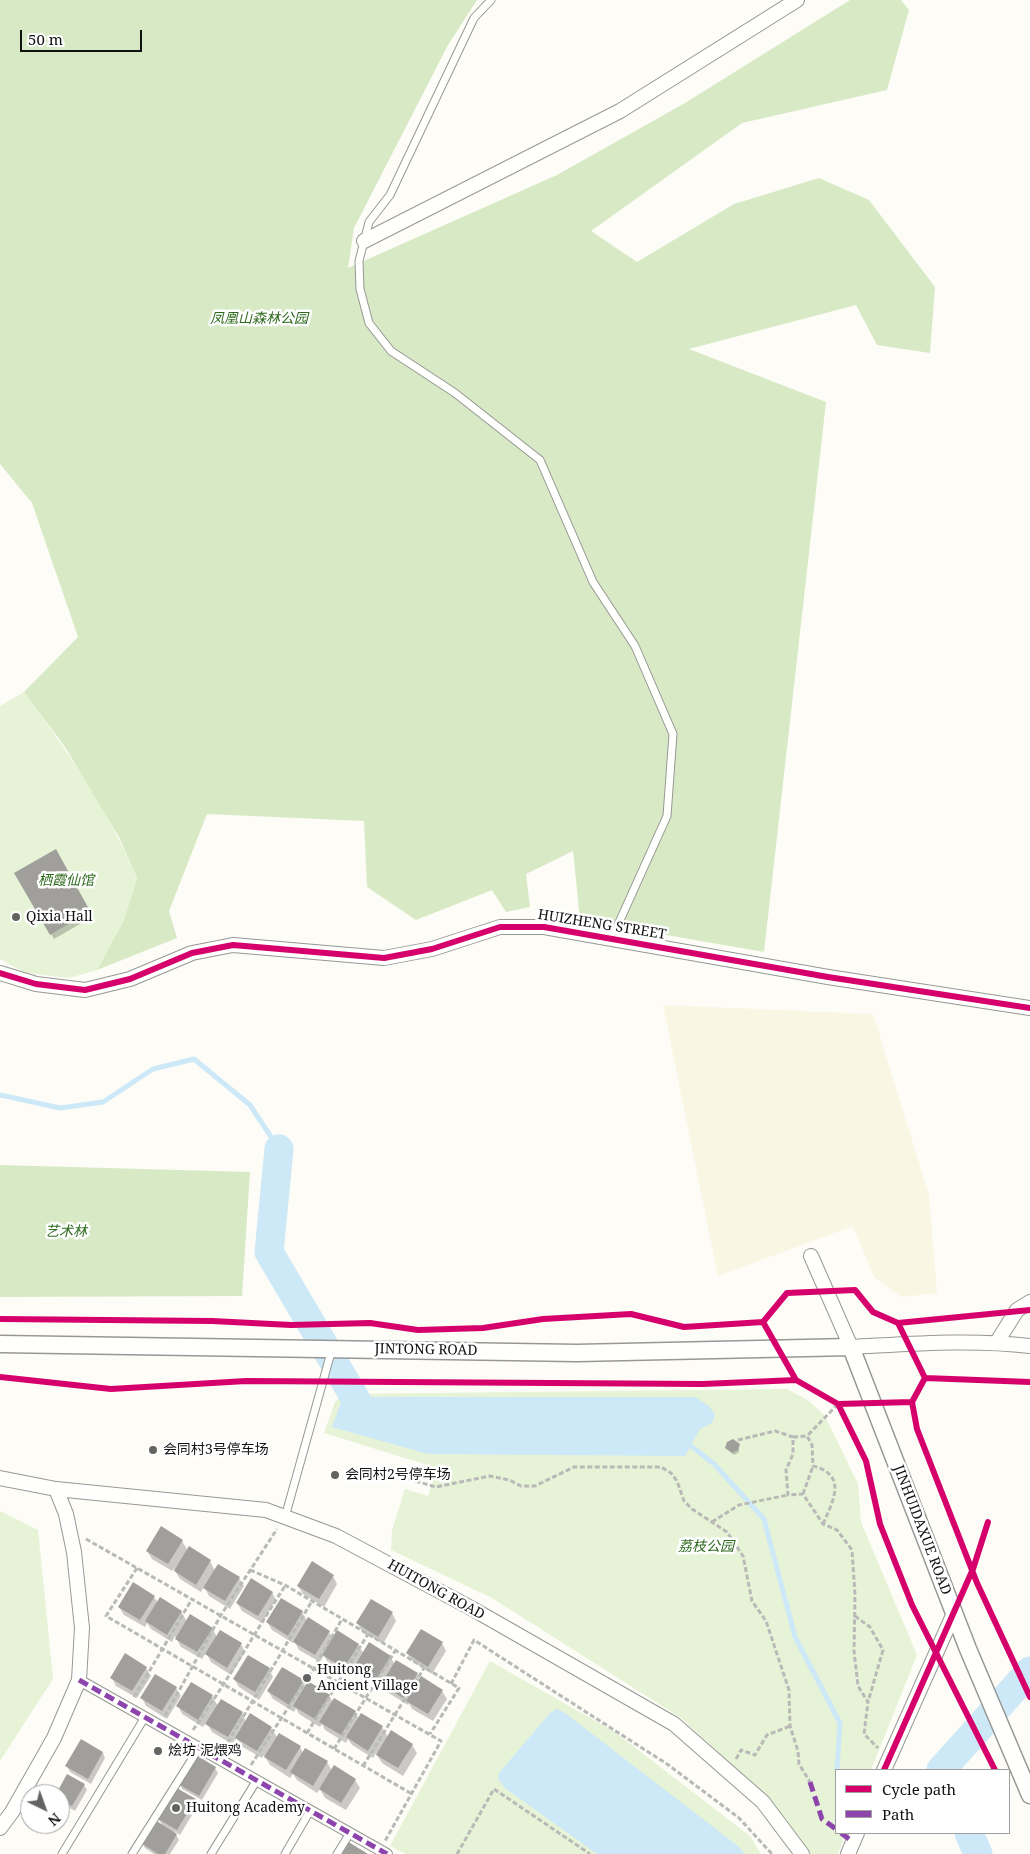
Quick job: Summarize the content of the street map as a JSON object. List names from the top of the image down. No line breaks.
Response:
{"streets":{"street":["HUIZHENG STREET","JINTONG ROAD","JINHUIDAXUE ROAD","HUITONG ROAD"]},"crossings":[["JINTONG ROAD","JINHUIDAXUE ROAD"]],"parks":["凤凰山森林公园","栖霞仙馆","艺术林","荔枝公园"],"places":["Qixia Hall","会同村3号停车场","会同村2号停车场","Huitong Ancient Village","烩坊 泥煨鸡","Huitong Academy"],"legend":["Cycle path","Path"],"scale_bar":"50 m","north":"bottom right"}
